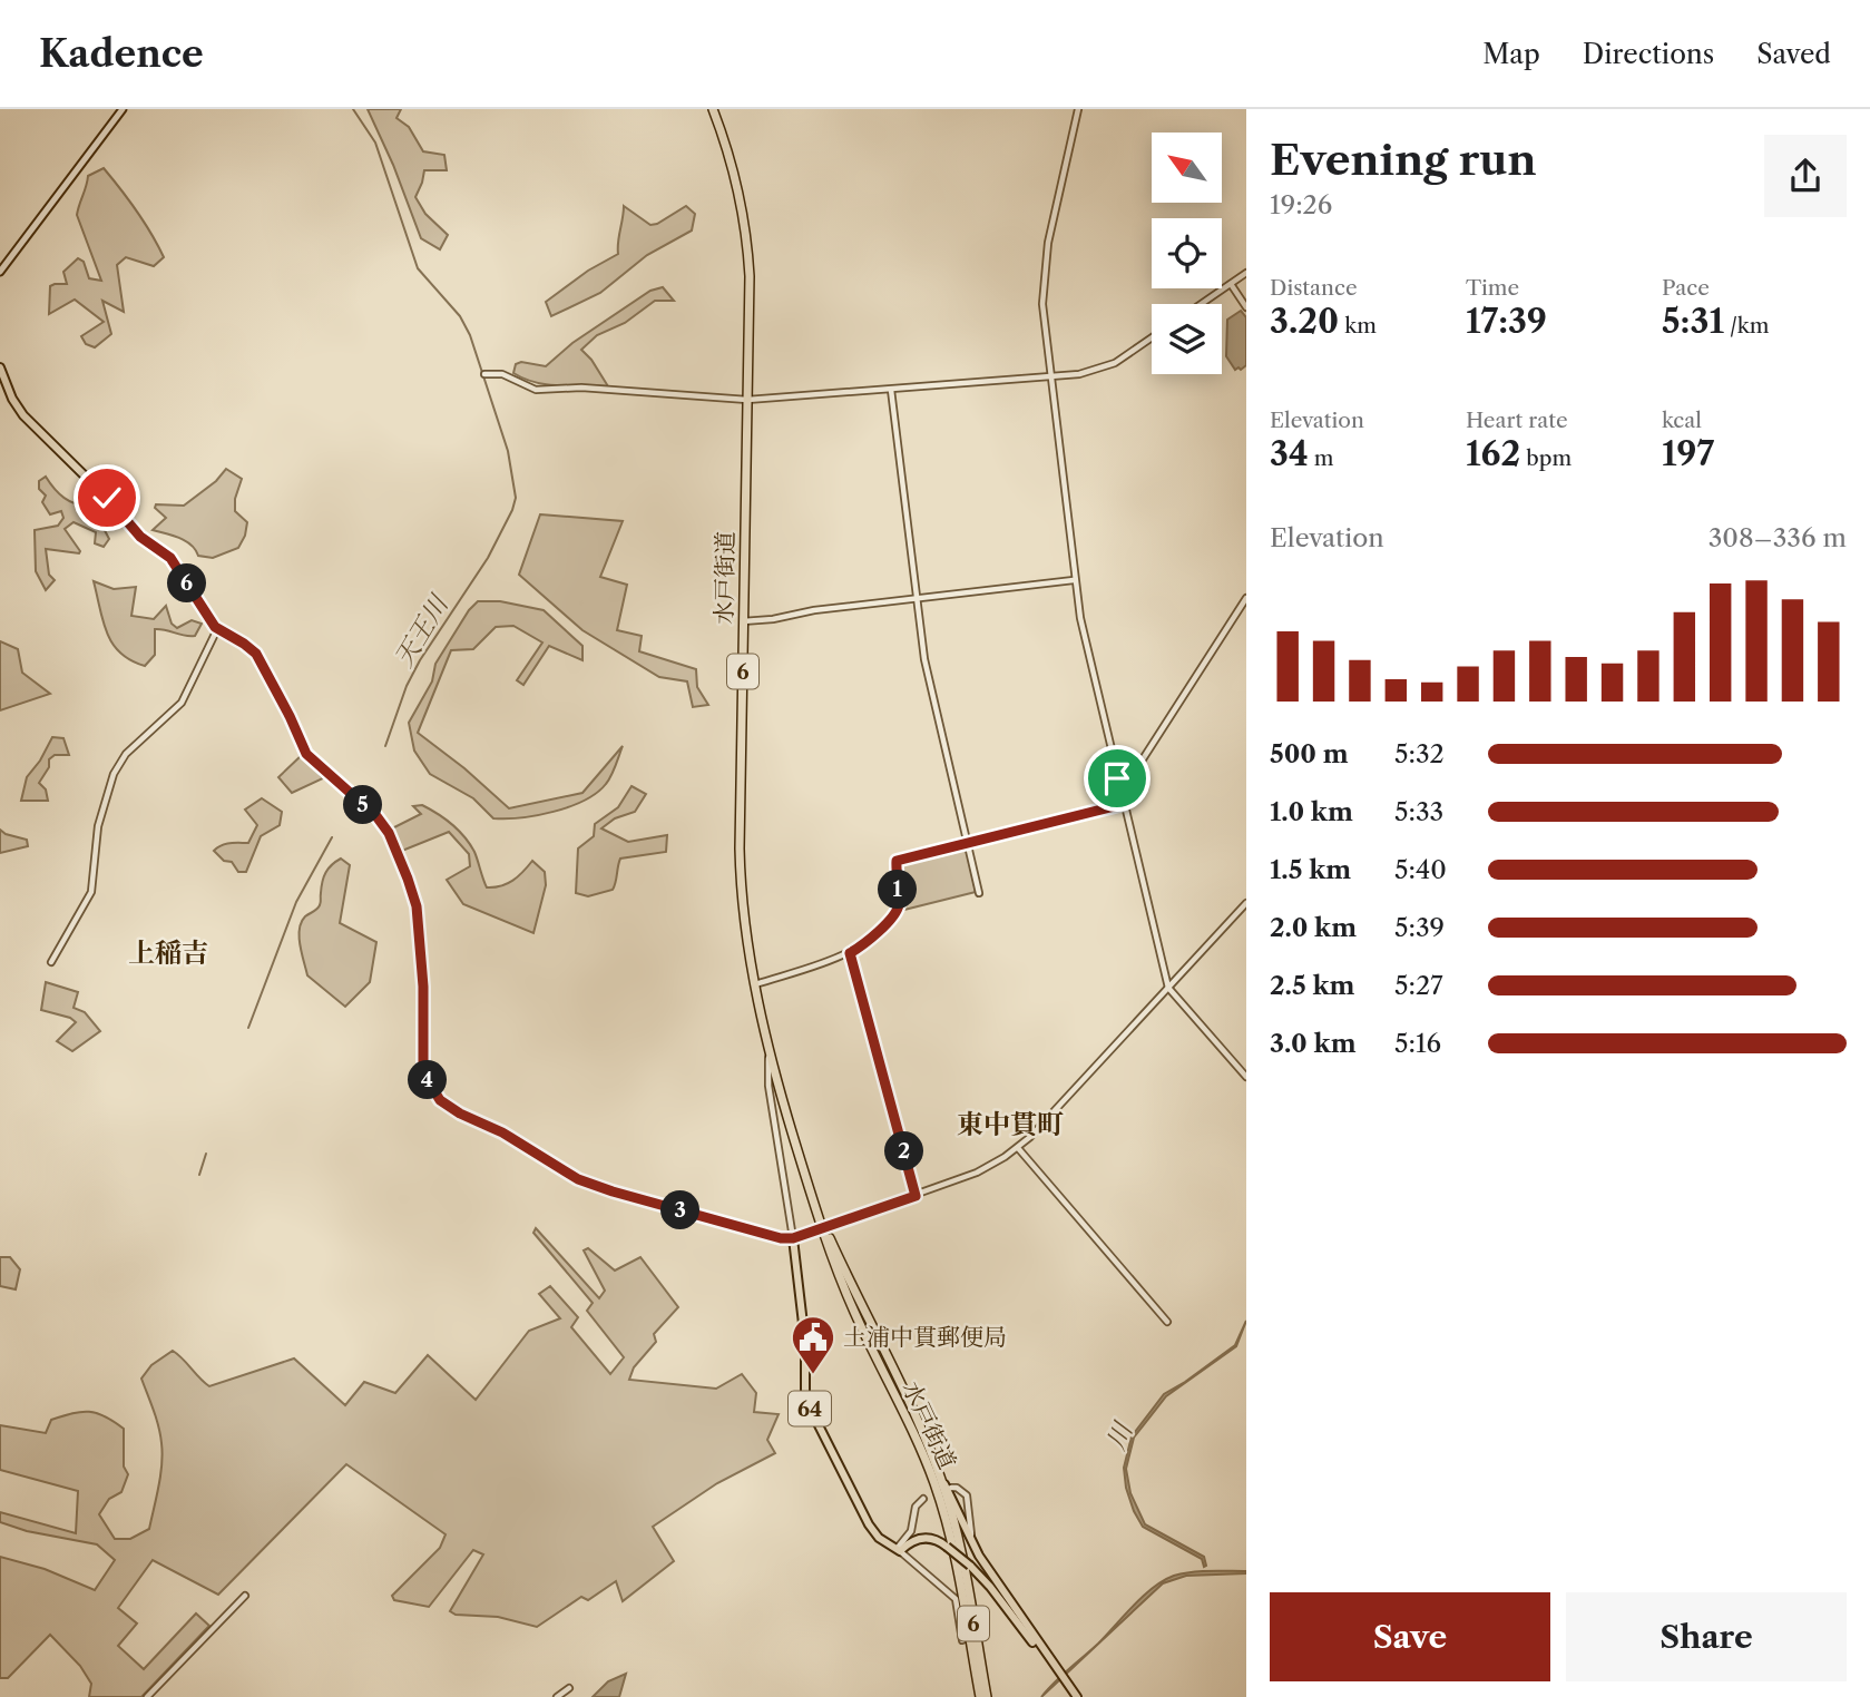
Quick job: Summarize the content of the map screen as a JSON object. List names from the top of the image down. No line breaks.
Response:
{"streets":{"highway":["水戸街道","6"],"main road":["64"]},"crossings":[["水戸街道","6"]],"districts":["上稲吉","東中貫町"],"water":["天王川","川"],"places":{"public building":["土浦中貫郵便局"]},"north":"top left","page":{"header":"Kadence","nav":["Map","Directions","Saved"],"heading":["Evening run","19:26"],"stats":[["Distance","3.20 km"],["Time","17:39"],["Pace","5:31 /km"],["Elevation","34 m"],["Heart rate","162 bpm"],["kcal","197"]],"chart":["Elevation","308–336 m"],"pins":["6","5","1","4","2","3"],"list":[{"name":"500 m","note":"5:32"},{"name":"1.0 km","note":"5:33"},{"name":"1.5 km","note":"5:40"},{"name":"2.0 km","note":"5:39"},{"name":"2.5 km","note":"5:27"},{"name":"3.0 km","note":"5:16"}],"buttons":["Save","Share"]}}
